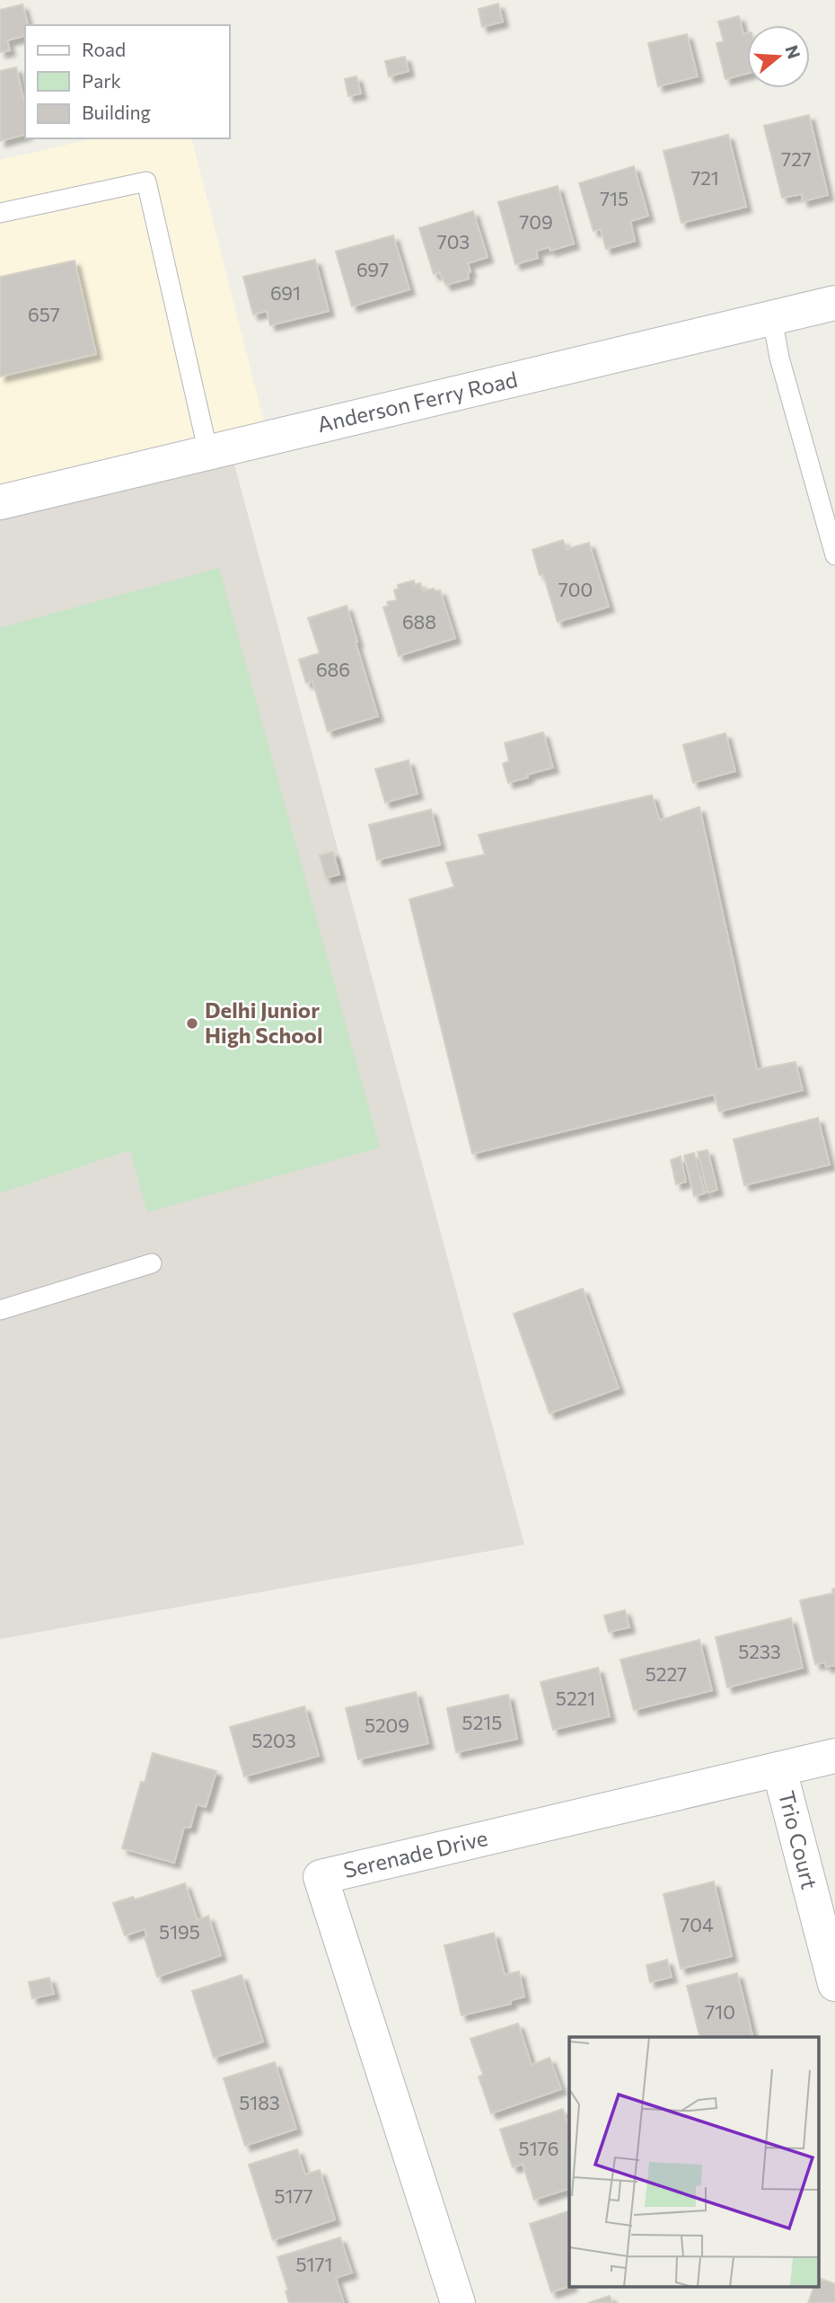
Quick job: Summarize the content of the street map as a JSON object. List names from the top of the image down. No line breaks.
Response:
{"streets":{"street":["Anderson Ferry Road","Trio Court","Serenade Drive"]},"crossings":[["Trio Court","Serenade Drive"]],"places":["Delhi Junior High School"],"house_numbers":["727","721","715","709","703","697","691","657","700","688","686","5233","5227","5221","5215","5209","5203","704","5195","710","5183","5176","5177","5171"],"legend":["Road","Park","Building"],"north":"right"}
